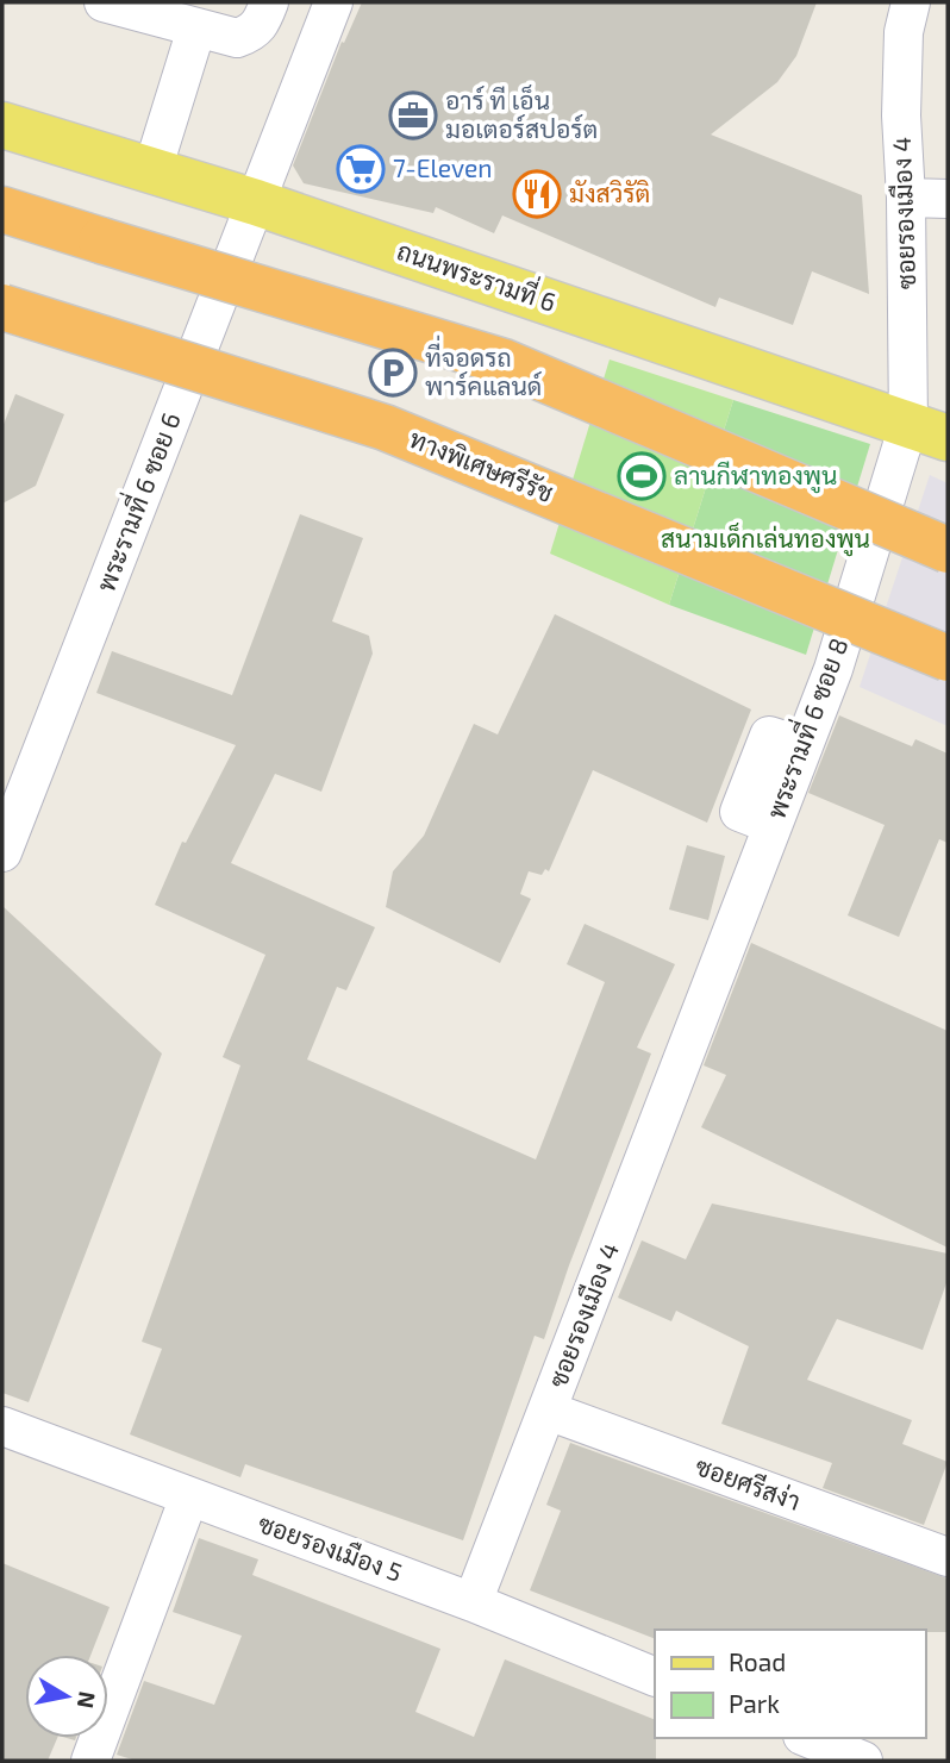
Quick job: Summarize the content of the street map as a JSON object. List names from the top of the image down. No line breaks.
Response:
{"streets":{"highway":["ทางพิเศษศรีรัช"],"main road":["ถนนพระรามที่ 6"],"street":["ซอยรองเมือง 4","พระรามที่ 6 ซอย 6","พระรามที่ 6 ซอย 8","ซอยศรีสง่า","ซอยรองเมือง 5"]},"crossings":[["ซอยรองเมือง 4","ถนนพระรามที่ 6"],["ซอยรองเมือง 4","พระรามที่ 6 ซอย 8"],["ซอยรองเมือง 4","ซอยศรีสง่า"],["ซอยรองเมือง 4","ซอยรองเมือง 5"],["ถนนพระรามที่ 6","พระรามที่ 6 ซอย 6"],["ถนนพระรามที่ 6","พระรามที่ 6 ซอย 8"]],"parks":["สนามเด็กเล่นทองพูน"],"places":{"office":["อาร์ ที เอ็น มอเตอร์สปอร์ต"],"supermarket":["7-Eleven"],"restaurant":["มังสวิรัติ"],"parking":["ที่จอดรถ พาร์คแลนด์"],"sports":["ลานกีฬาทองพูน"]},"legend":["Road","Park"],"north":"right"}
